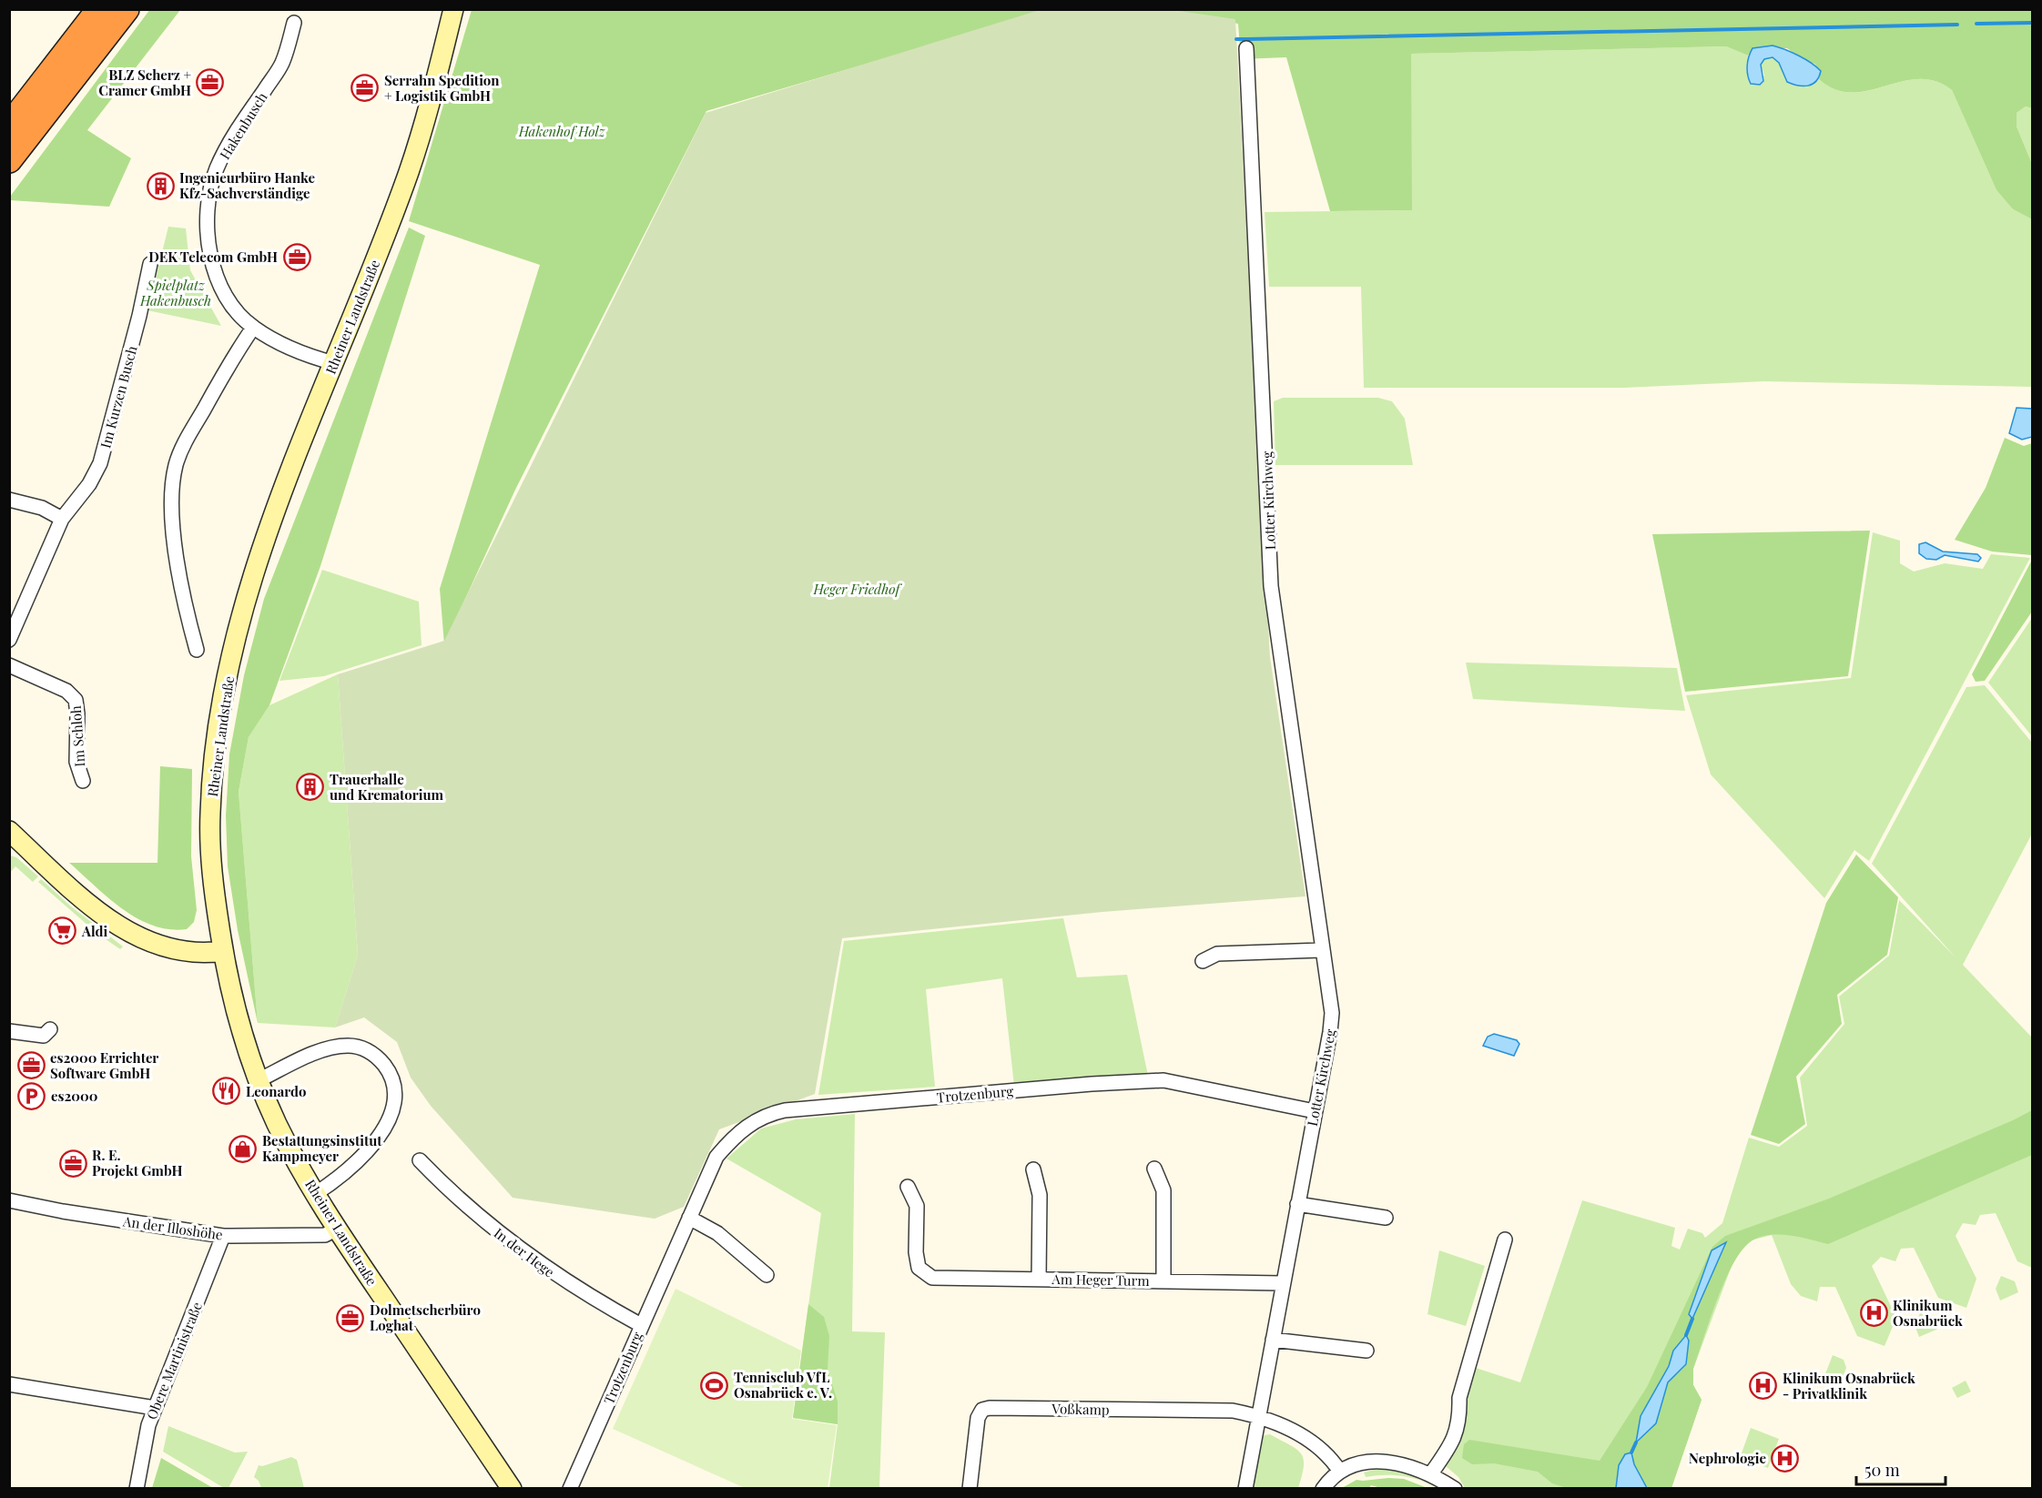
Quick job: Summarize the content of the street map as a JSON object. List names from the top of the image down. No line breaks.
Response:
{"streets":{"street":["Hakenbusch","Rheiner Landstraße","Im Kurzen Busch","Lotter Kirchweg","Im Schloh","Trotzenburg","An der Illoshöhe","In der Hege","Am Heger Turm","Obere Martinistraße","Voßkamp"]},"crossings":[["Hakenbusch","Rheiner Landstraße"],["Rheiner Landstraße","An der Illoshöhe"],["Lotter Kirchweg","Trotzenburg"],["Lotter Kirchweg","Am Heger Turm"],["Lotter Kirchweg","Voßkamp"],["Trotzenburg","In der Hege"],["An der Illoshöhe","Obere Martinistraße"]],"parks":["Hakenhof Holz","Spielplatz Hakenbusch","Heger Friedhof"],"places":{"office":["BLZ Scherz + Cramer GmbH","Serrahn Spedition + Logistik GmbH","DEK Telecom GmbH","es2000 Errichter Software GmbH","R. E. Projekt GmbH","Dolmetscherbüro Loghat"],"building":["Ingenieurbüro Hanke Kfz-Sachverständige","Trauerhalle und Krematorium"],"supermarket":["Aldi"],"restaurant":["Leonardo"],"parking":["es2000"],"shop":["Bestattungsinstitut Kampmeyer"],"hospital":["Klinikum Osnabrück","Klinikum Osnabrück - Privatklinik","Nephrologie"],"sports":["Tennisclub VfL Osnabrück e. V."]},"scale_bar":"50 m"}
